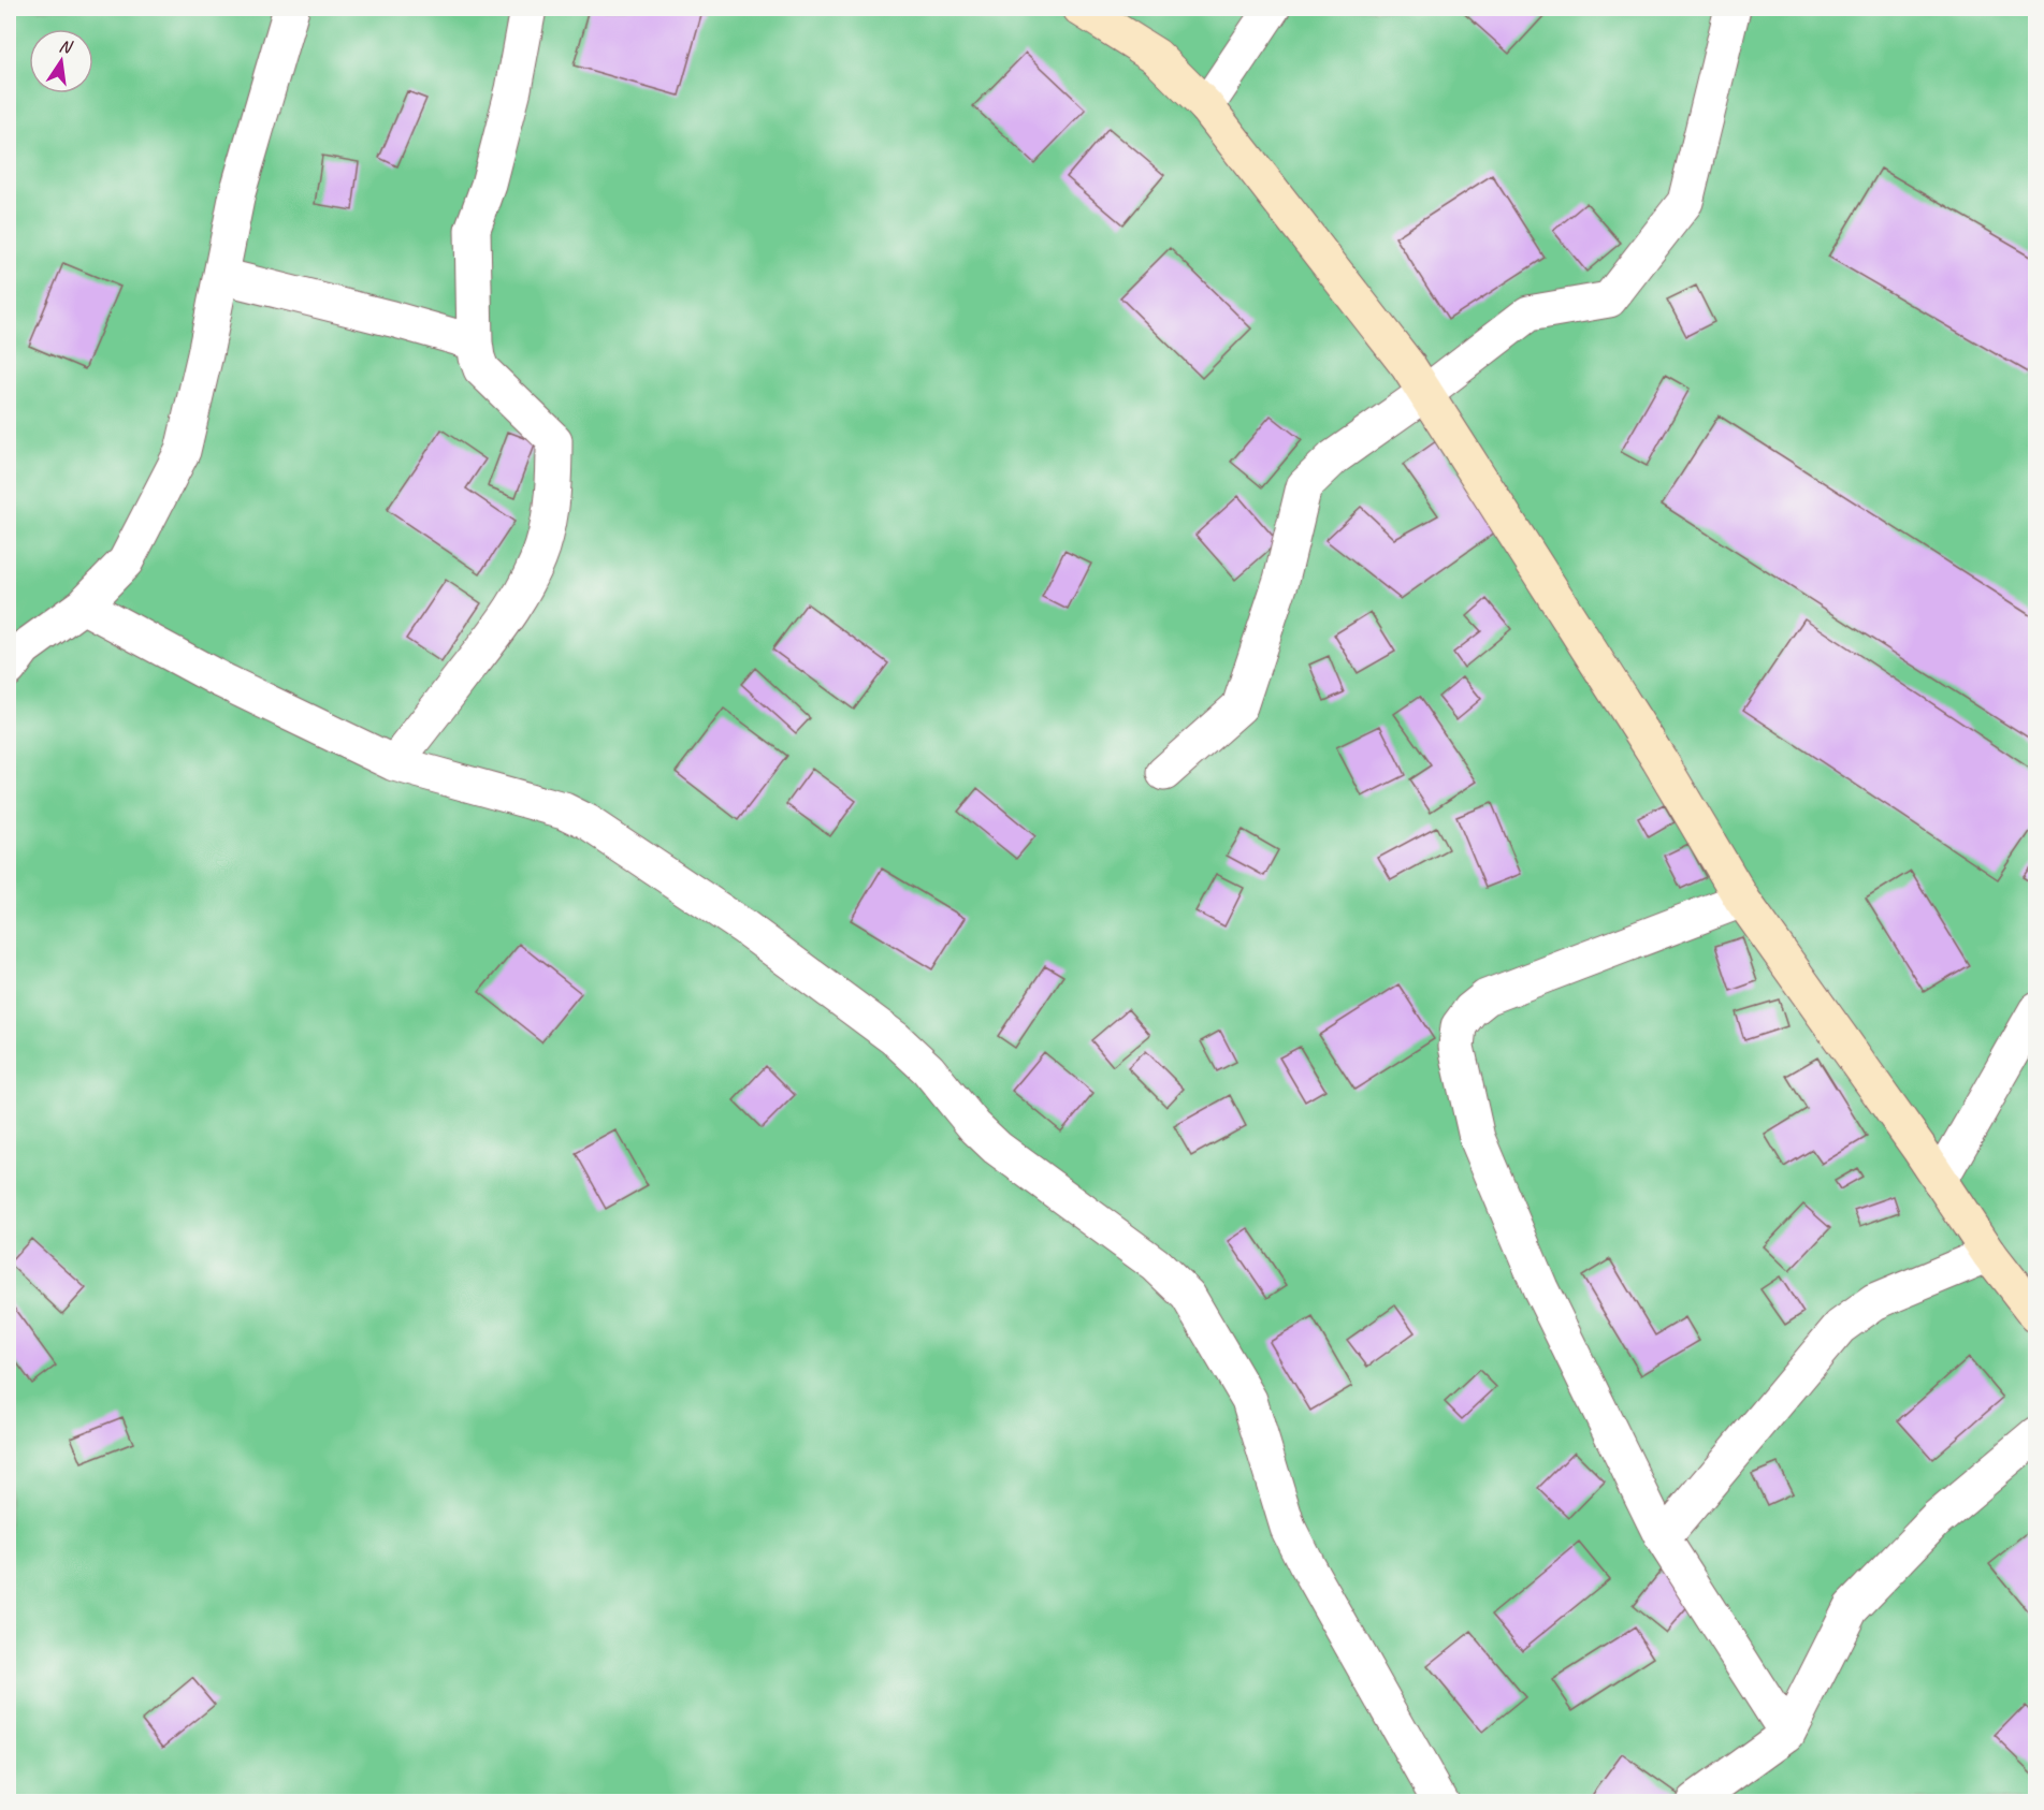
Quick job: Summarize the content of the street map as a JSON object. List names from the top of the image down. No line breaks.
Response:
{"north":"top"}
